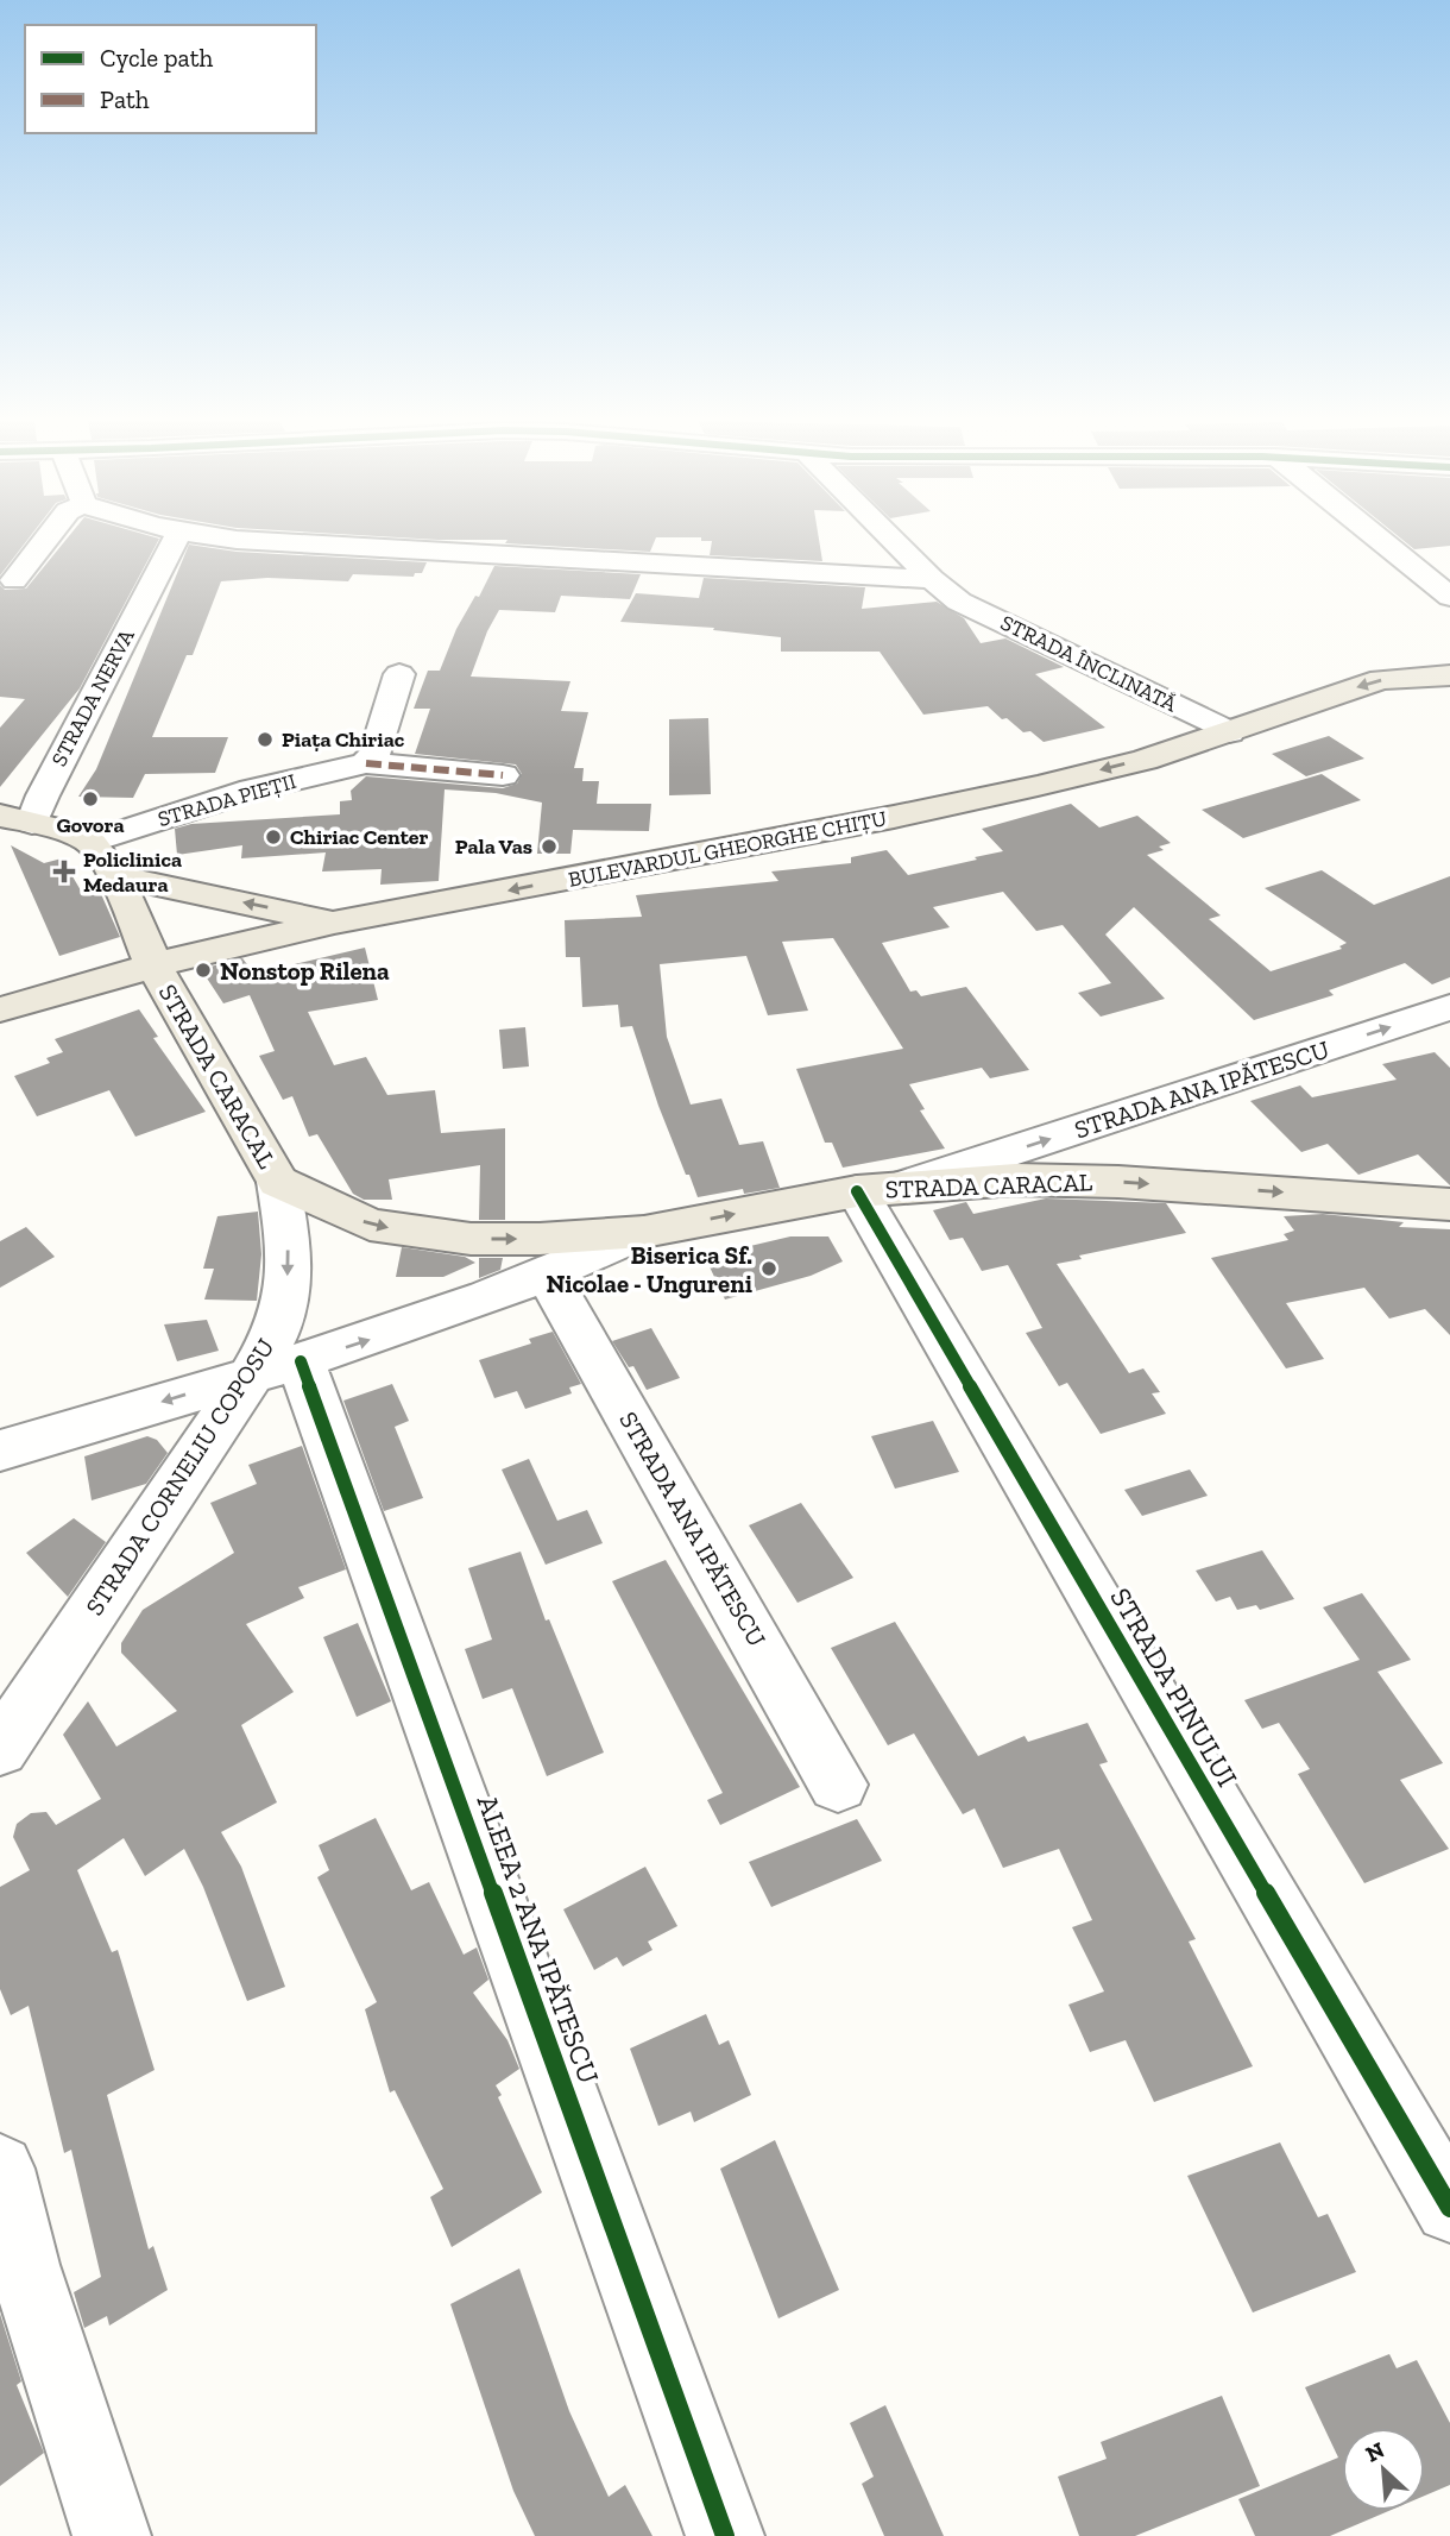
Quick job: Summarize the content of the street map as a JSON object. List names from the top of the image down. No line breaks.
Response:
{"streets":{"main road":["BULEVARDUL GHEORGHE CHIȚU","STRADA CARACAL"],"street":["STRADA ÎNCLINATĂ","STRADA NERVA","STRADA PIEȚII","STRADA ANA IPĂTESCU","STRADA CORNELIU COPOSU","STRADA PINULUI","ALEEA 2 ANA IPĂTESCU"]},"crossings":[["STRADA ÎNCLINATĂ","BULEVARDUL GHEORGHE CHIȚU"],["STRADA PIEȚII","STRADA CARACAL"],["BULEVARDUL GHEORGHE CHIȚU","STRADA CARACAL"],["STRADA CARACAL","STRADA ANA IPĂTESCU"],["STRADA CARACAL","STRADA CORNELIU COPOSU"],["STRADA CARACAL","STRADA PINULUI"],["STRADA ANA IPĂTESCU","STRADA PINULUI"],["STRADA CORNELIU COPOSU","ALEEA 2 ANA IPĂTESCU"]],"one_way":["BULEVARDUL GHEORGHE CHIȚU","STRADA CARACAL","STRADA ANA IPĂTESCU"],"places":{"other":["Piața Chiriac","Govora","Chiriac Center","Pala Vas","Nonstop Rilena","Biserica Sf. Nicolae - Ungureni"],"health":["Policlinica Medaura"]},"legend":["Cycle path","Path"],"north":"top left"}
